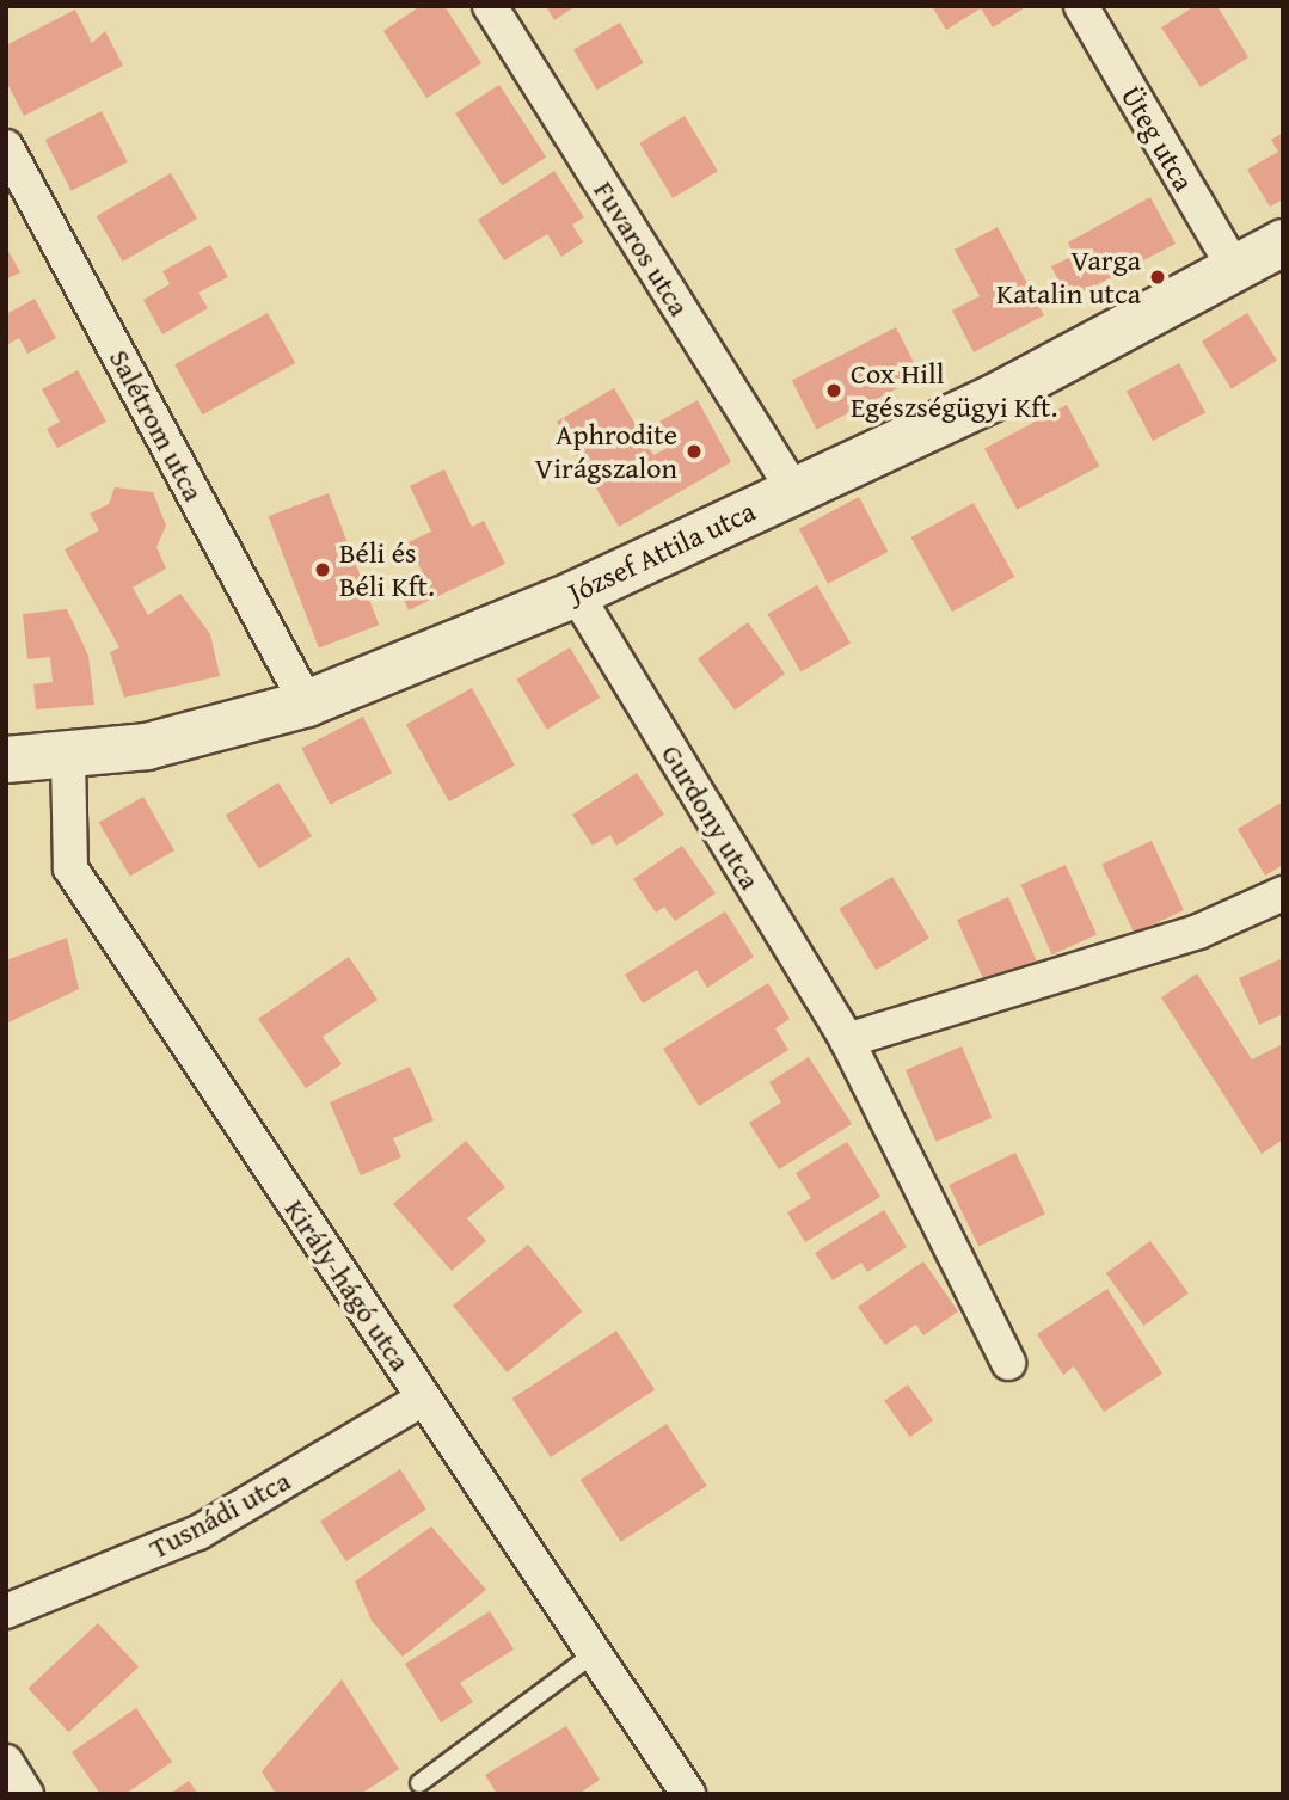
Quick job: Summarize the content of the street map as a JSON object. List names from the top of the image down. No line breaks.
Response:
{"streets":{"street":["Üteg utca","Fuvaros utca","Salétrom utca","József Attila utca","Gurdony utca","Király-hágó utca","Tusnádi utca"]},"crossings":[["Üteg utca","József Attila utca"],["Fuvaros utca","József Attila utca"],["Salétrom utca","József Attila utca"],["József Attila utca","Gurdony utca"],["József Attila utca","Király-hágó utca"],["Király-hágó utca","Tusnádi utca"]],"places":["Varga Katalin utca","Cox Hill Egészségügyi Kft.","Aphrodite Virágszalon","Béli és Béli Kft."]}
